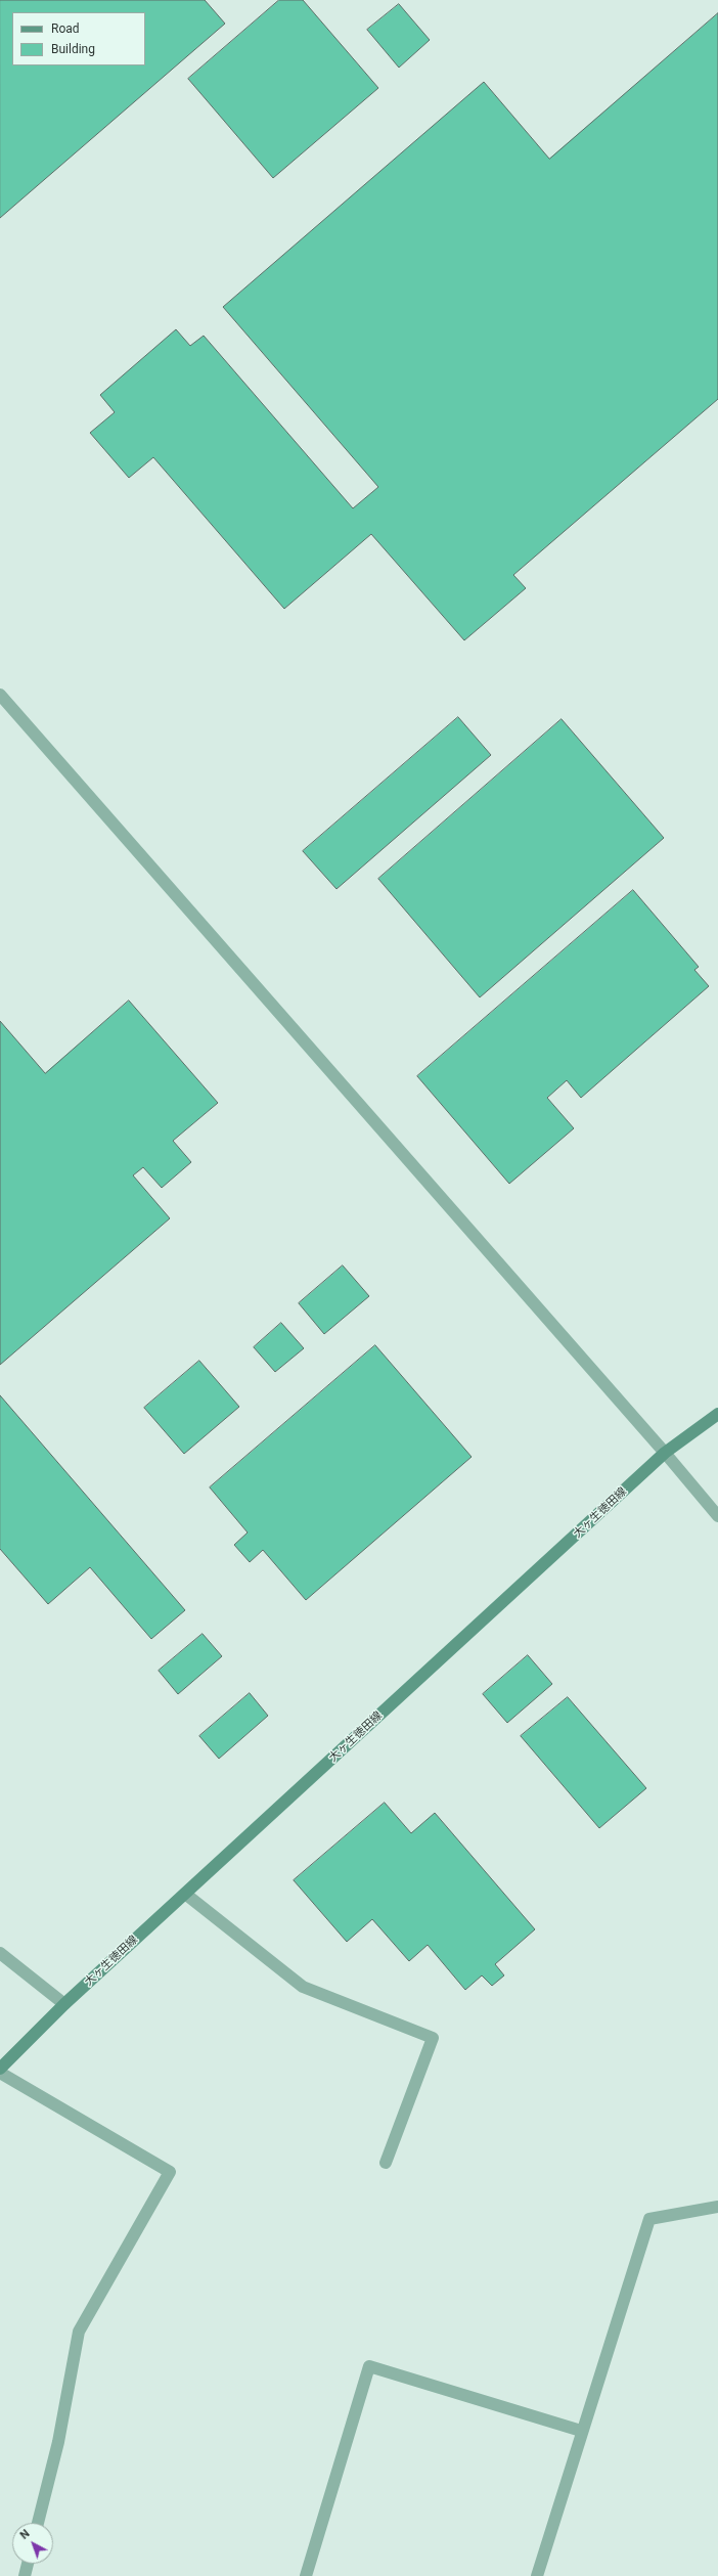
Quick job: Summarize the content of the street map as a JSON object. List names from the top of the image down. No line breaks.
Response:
{"streets":{"main road":["大ヶ生徳田線"]},"legend":["Road","Building"],"north":"top left"}
